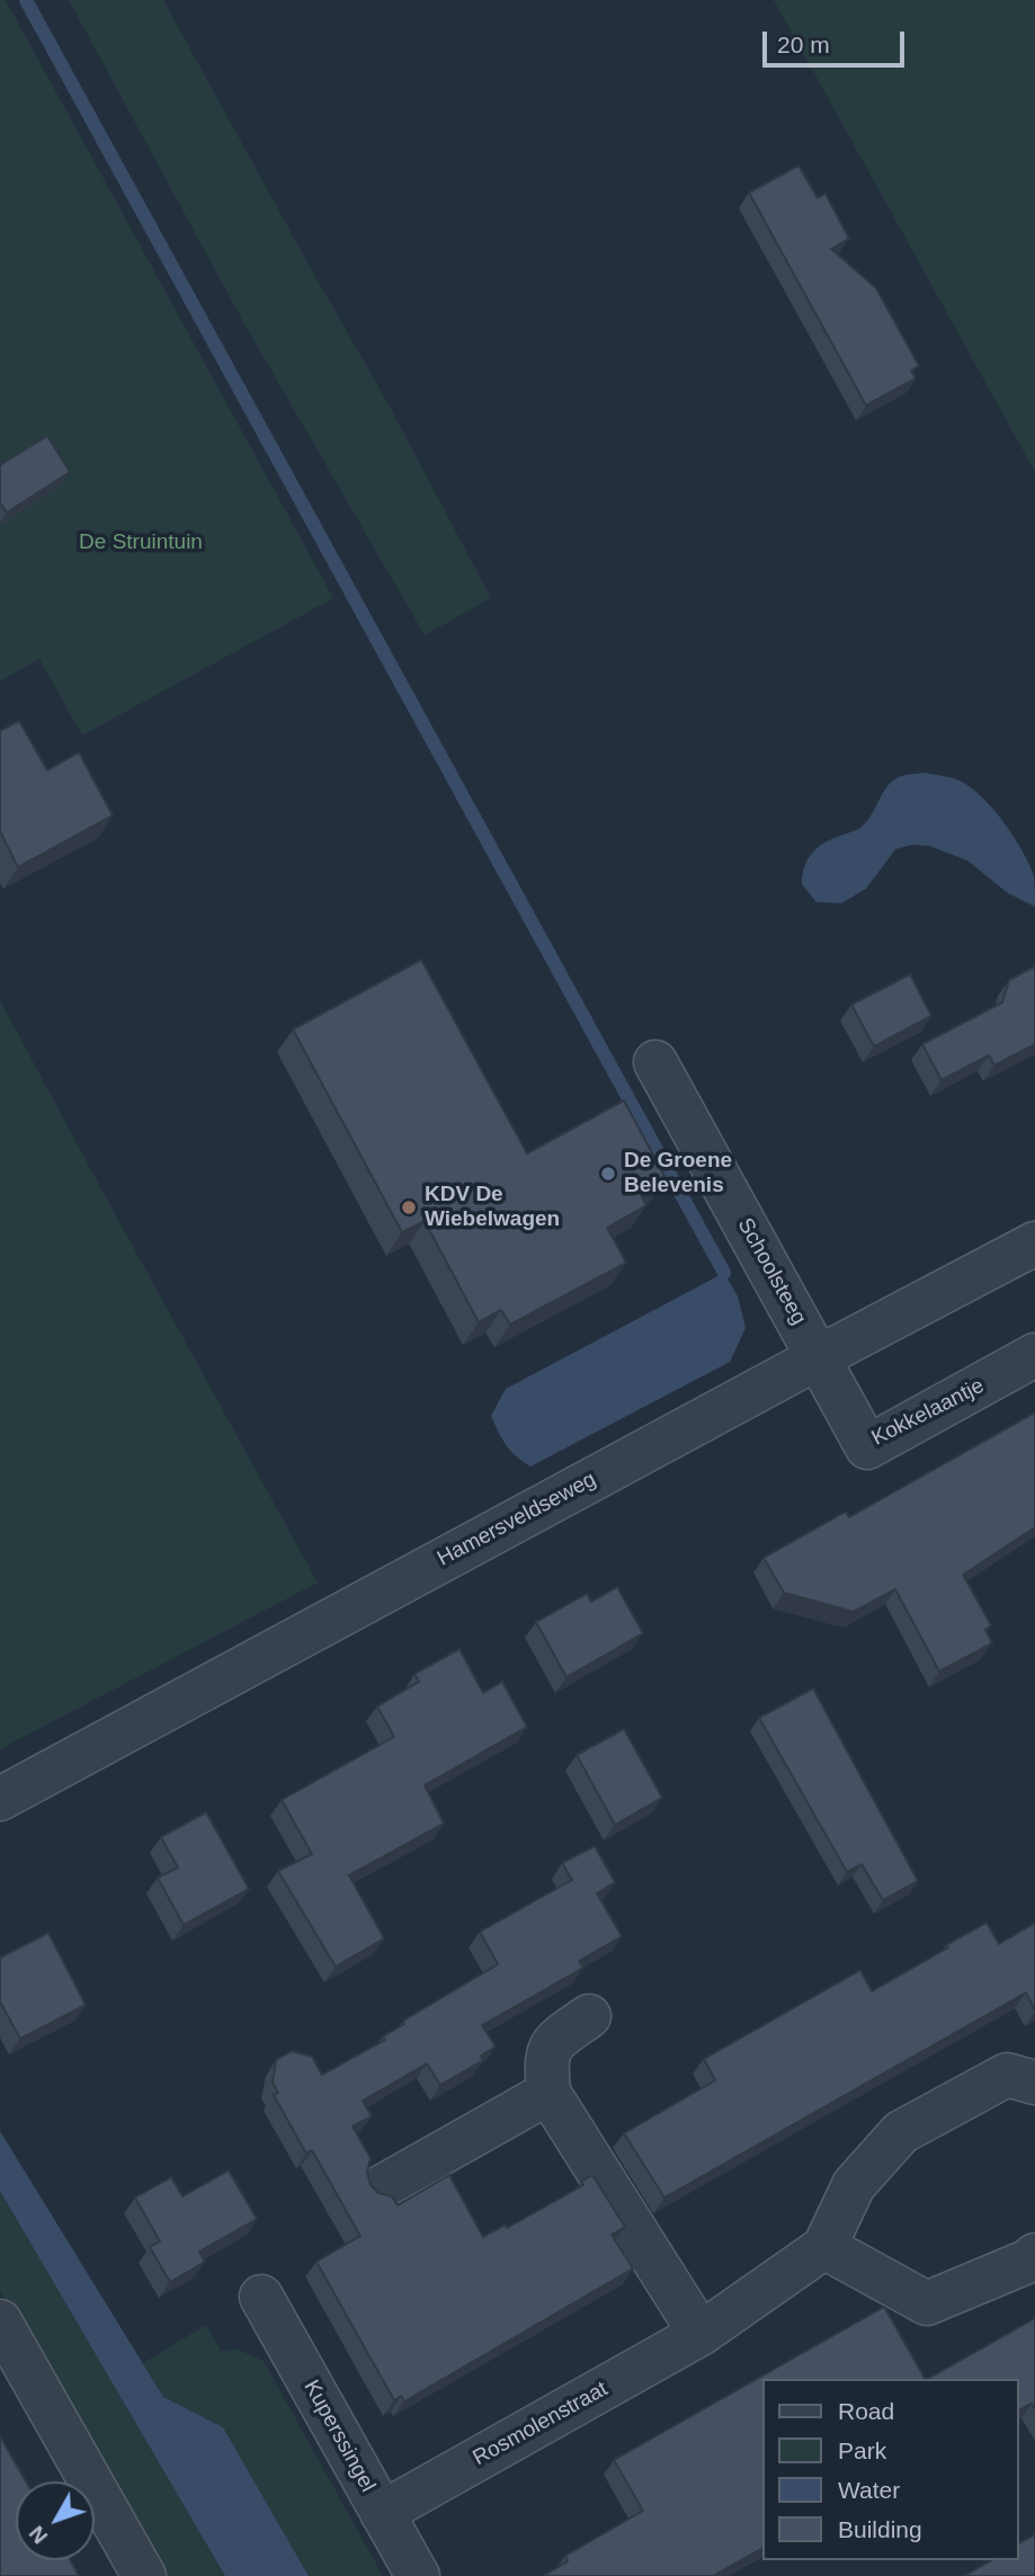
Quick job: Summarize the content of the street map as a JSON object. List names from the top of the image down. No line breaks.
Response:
{"streets":{"street":["Schoolsteeg","Kokkelaantje","Hamersveldseweg","Rosmolenstraat","Kuperssingel"]},"crossings":[["Schoolsteeg","Kokkelaantje"],["Schoolsteeg","Hamersveldseweg"],["Kokkelaantje","Hamersveldseweg"],["Rosmolenstraat","Kuperssingel"]],"parks":["De Struintuin"],"places":["De Groene Belevenis","KDV De Wiebelwagen"],"legend":["Road","Park","Water","Building"],"scale_bar":"20 m","north":"bottom left"}
